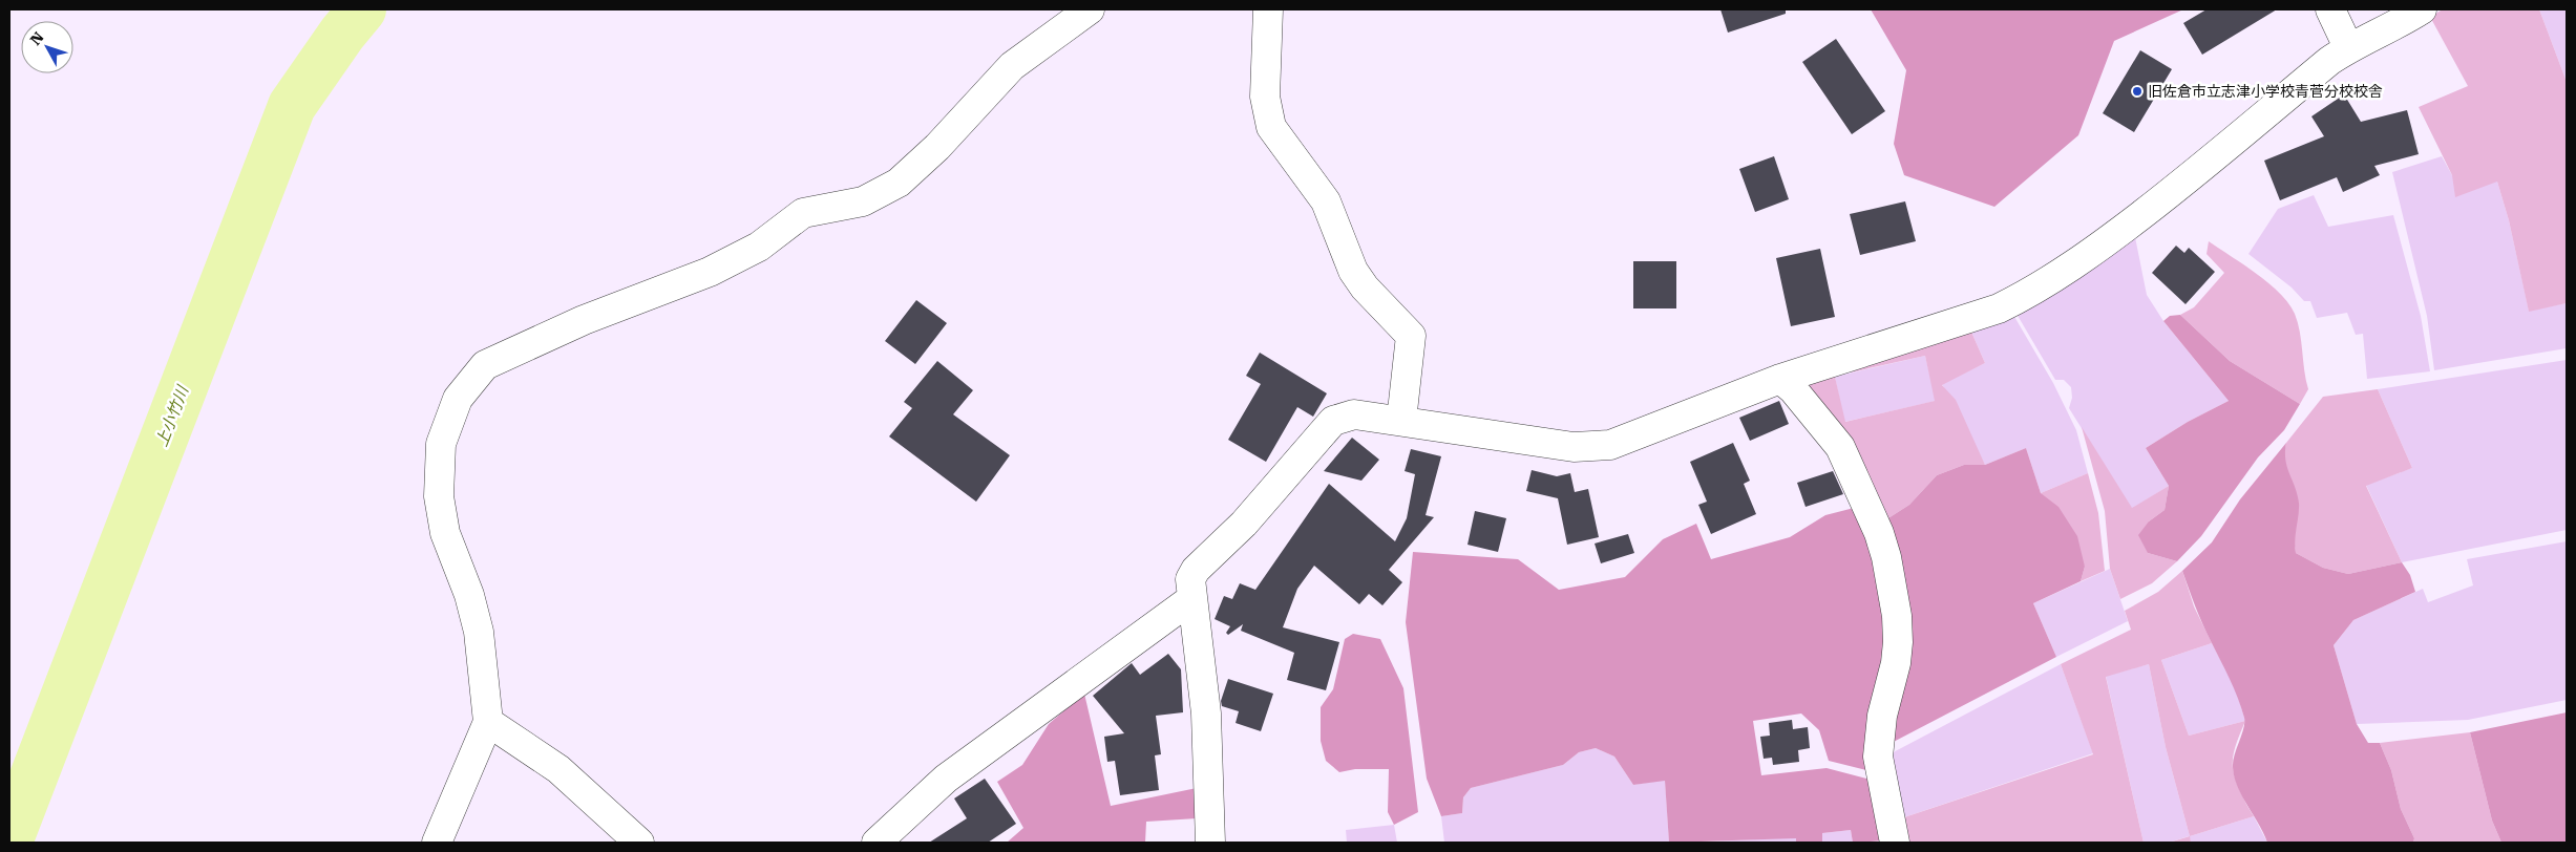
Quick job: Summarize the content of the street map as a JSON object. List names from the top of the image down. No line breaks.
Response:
{"water":["上小竹川"],"places":["旧佐倉市立志津小学校青菅分校校舎"],"north":"top left"}
